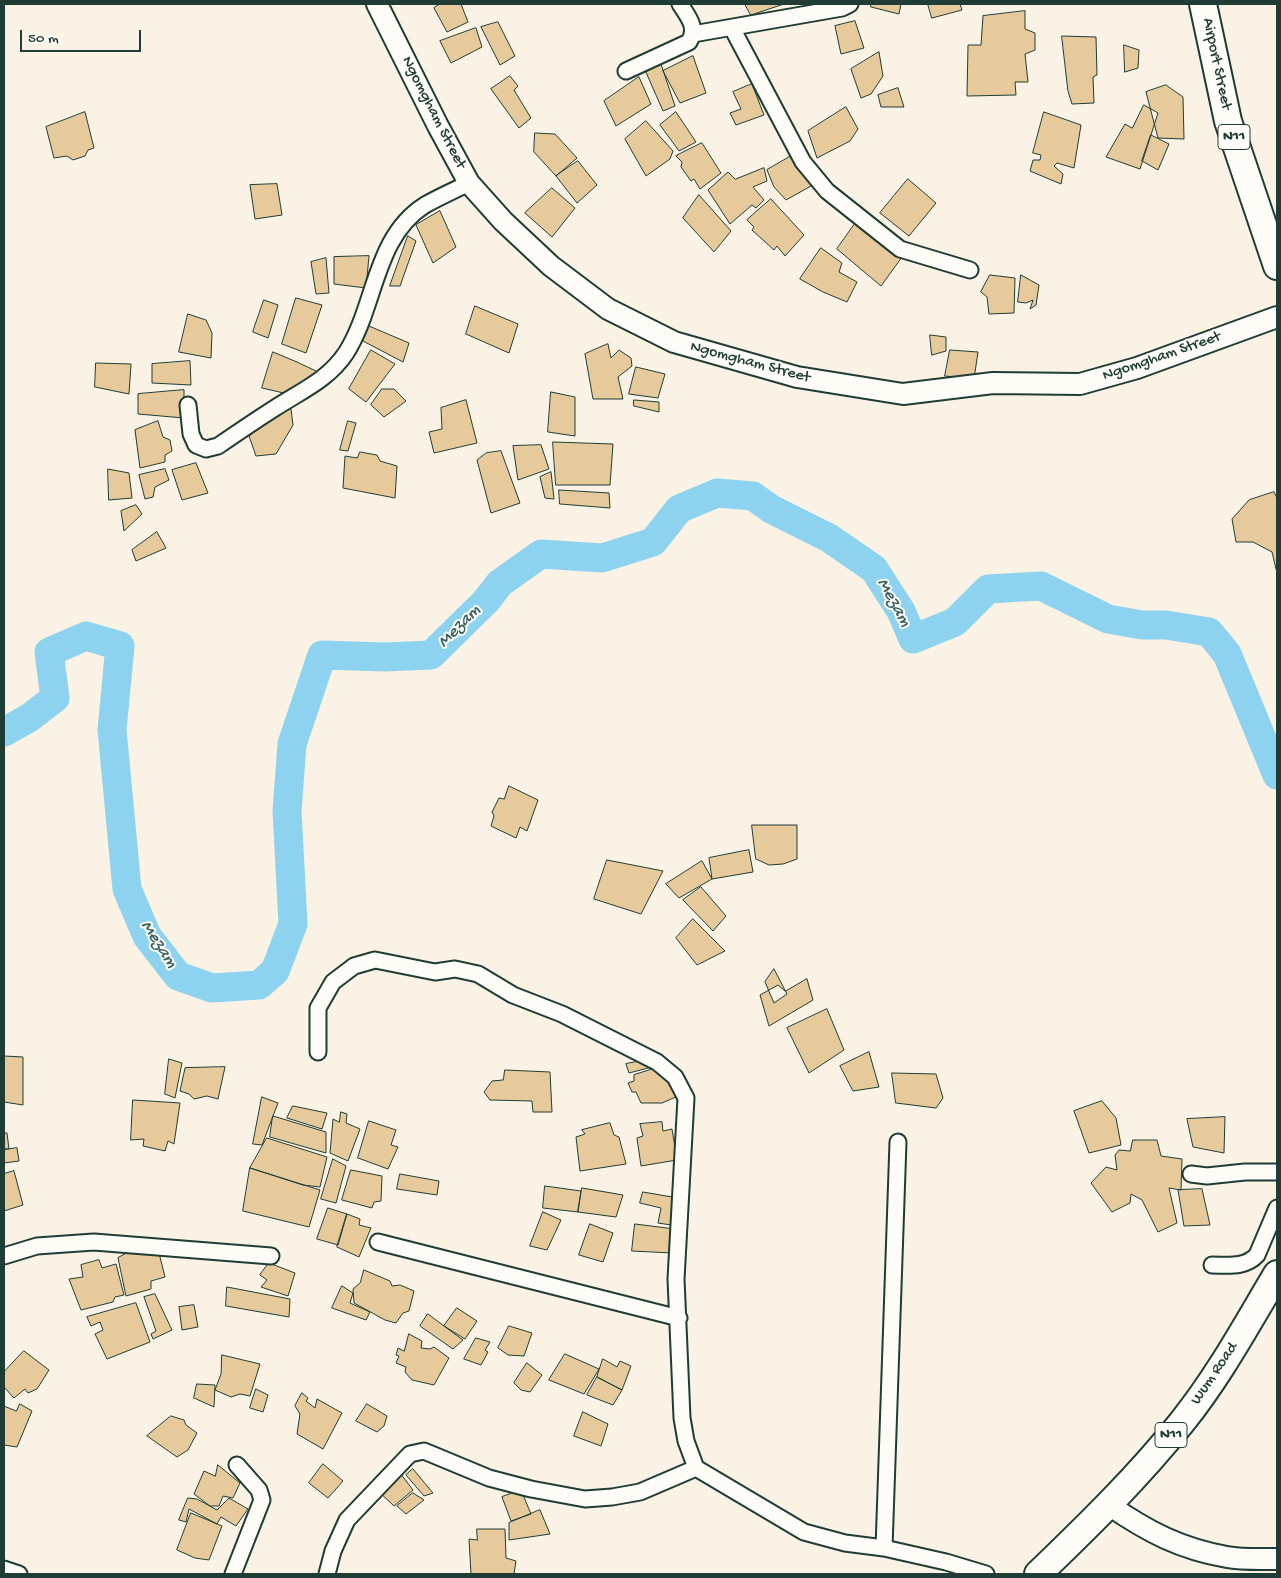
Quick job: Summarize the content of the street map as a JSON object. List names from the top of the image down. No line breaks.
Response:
{"streets":{"highway":["Airport Street","N11","Wum Road"],"main road":["Ngomgham Street"]},"water":["Mezam"],"scale_bar":"50 m"}
